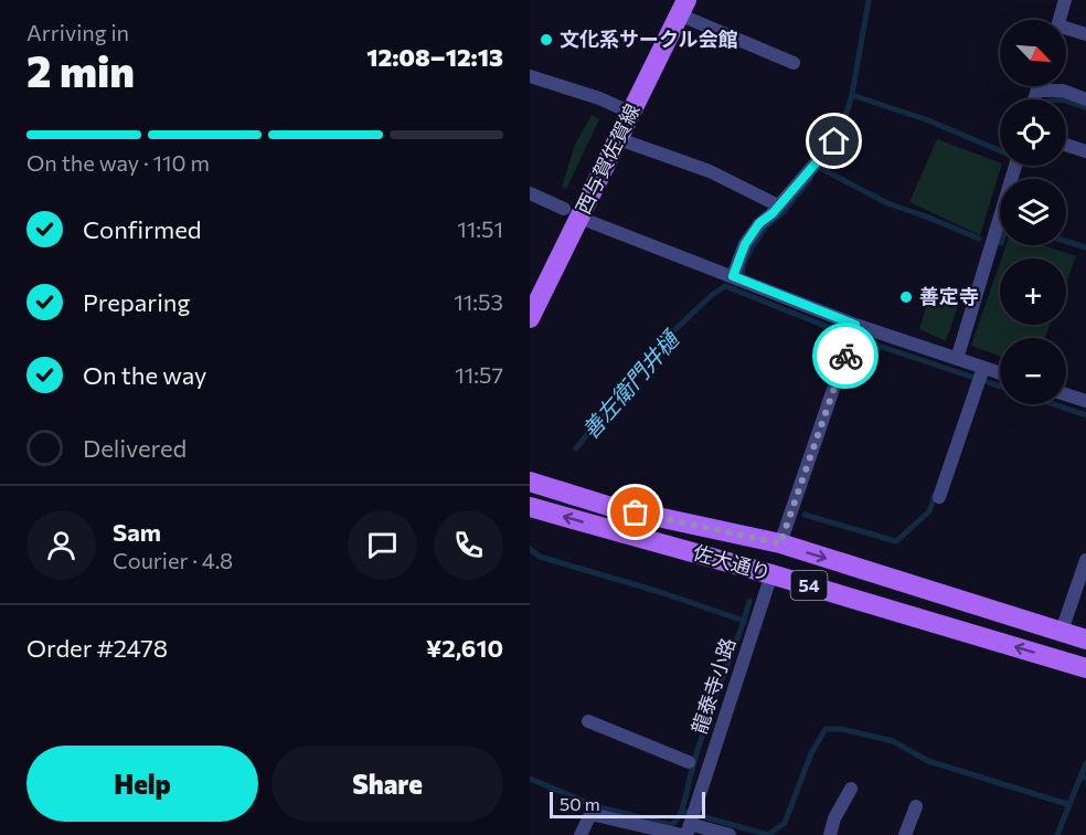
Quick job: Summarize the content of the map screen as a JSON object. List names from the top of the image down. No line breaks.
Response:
{"streets":{"main road":["西与賀佐賀線","佐大通り","54"],"street":["龍泰寺小路"]},"crossings":[["佐大通り","龍泰寺小路"]],"water":["善左衛門井樋"],"places":["文化系サークル会館","善定寺"],"scale_bar":"50 m","north":"bottom right","page":{"heading":["2 min","Arriving in","12:08–12:13"],"panel":["Sam","Courier · 4.8","Order #2478","¥2,610"],"map_buttons":["+","−"],"bar":"On the way · 110 m","list":[["Confirmed","11:51"],["Preparing","11:53"],["On the way","11:57"],"Delivered"],"buttons":["Help","Share"],"scale":"50 m"}}
